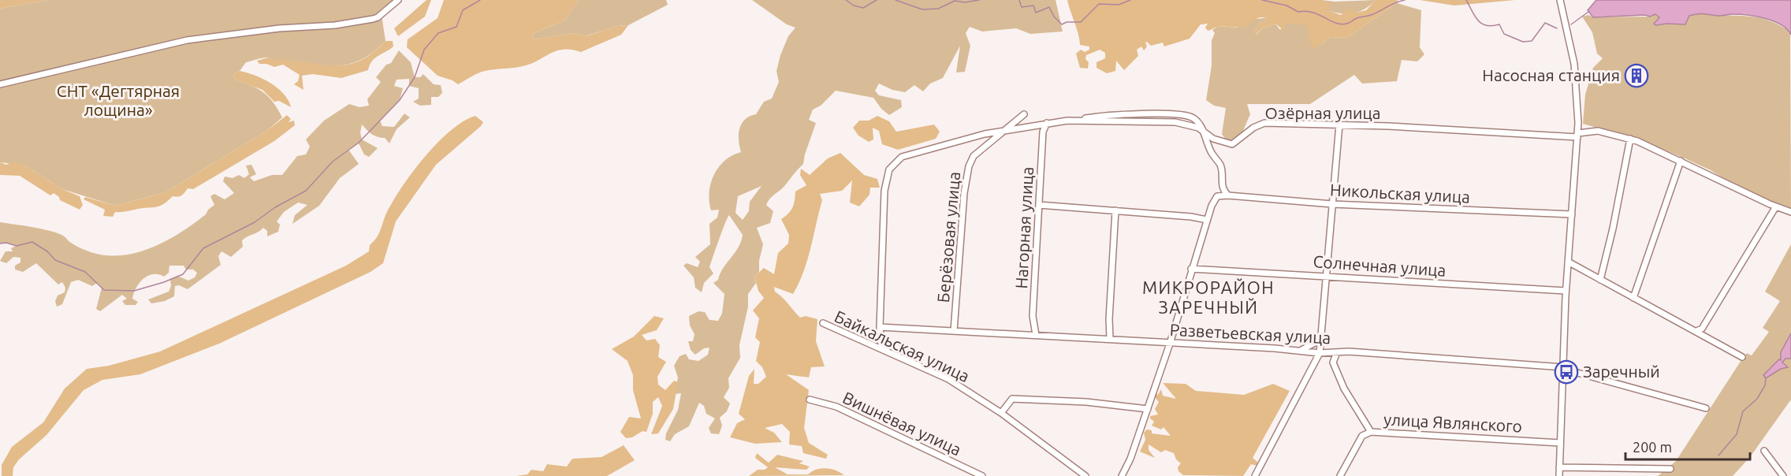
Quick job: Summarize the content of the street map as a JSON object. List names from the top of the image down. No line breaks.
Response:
{"streets":{"street":["Озёрная улица","Никольская улица","Нагорная улица","Берёзовая улица","Солнечная улица","Разветьевская улица","Байкальская улица","улица Являнского","Вишнёвая улица"]},"crossings":[["Озёрная улица","Нагорная улица"],["Озёрная улица","Берёзовая улица"],["Озёрная улица","Разветьевская улица"],["Нагорная улица","Разветьевская улица"],["Берёзовая улица","Разветьевская улица"]],"districts":["МИКРОРАЙОН ЗАРЕЧНЫЙ"],"parks":["СНТ «Дегтярная лощина»"],"places":{"building":["Насосная станция"],"bus stop":["Заречный"]},"scale_bar":"200 m"}
